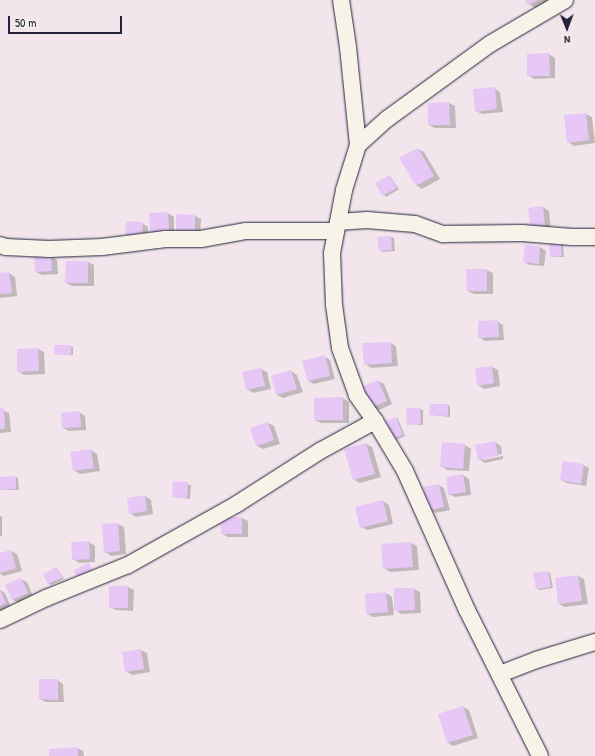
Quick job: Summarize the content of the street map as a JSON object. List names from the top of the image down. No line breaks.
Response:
{"scale_bar":"50 m","north":"bottom"}
